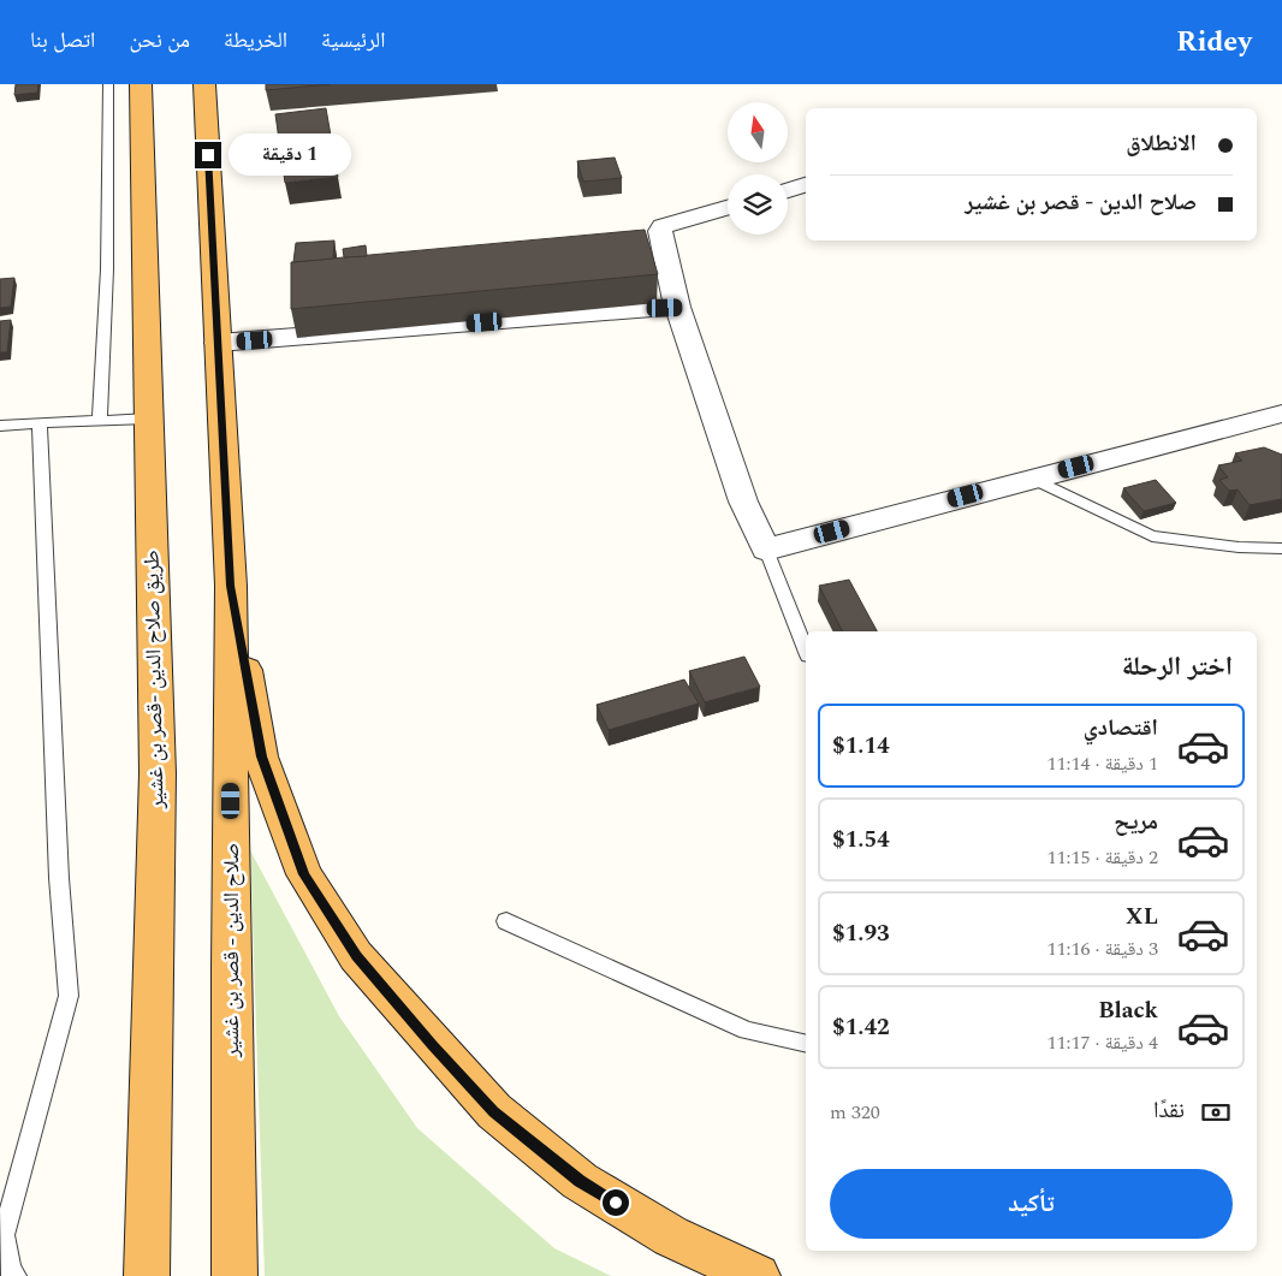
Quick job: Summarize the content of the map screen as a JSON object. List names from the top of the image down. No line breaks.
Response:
{"streets":{"highway":["طريق صلاح الدين -قصر بن غشير","صلاح الدين - قصر بن غشير"]},"north":"top","page":{"header":"Ridey","nav":["الرئيسية","الخريطة","من نحن","اتصل بنا"],"banner":["الانطلاق","صلاح الدين - قصر بن غشير"],"bubble":"1 دقيقة","heading":"اختر الرحلة","list":[{"name":"اقتصادي","note":"1 دقيقة · 11:14","value":"$1.14"},{"name":"مريح","note":"2 دقيقة · 11:15","value":"$1.54"},{"name":"XL","note":"3 دقيقة · 11:16","value":"$1.93"},{"name":"Black","note":"4 دقيقة · 11:17","value":"$1.42"}],"pay":["نقدًا","320 m"],"buttons":"تأكيد"}}
